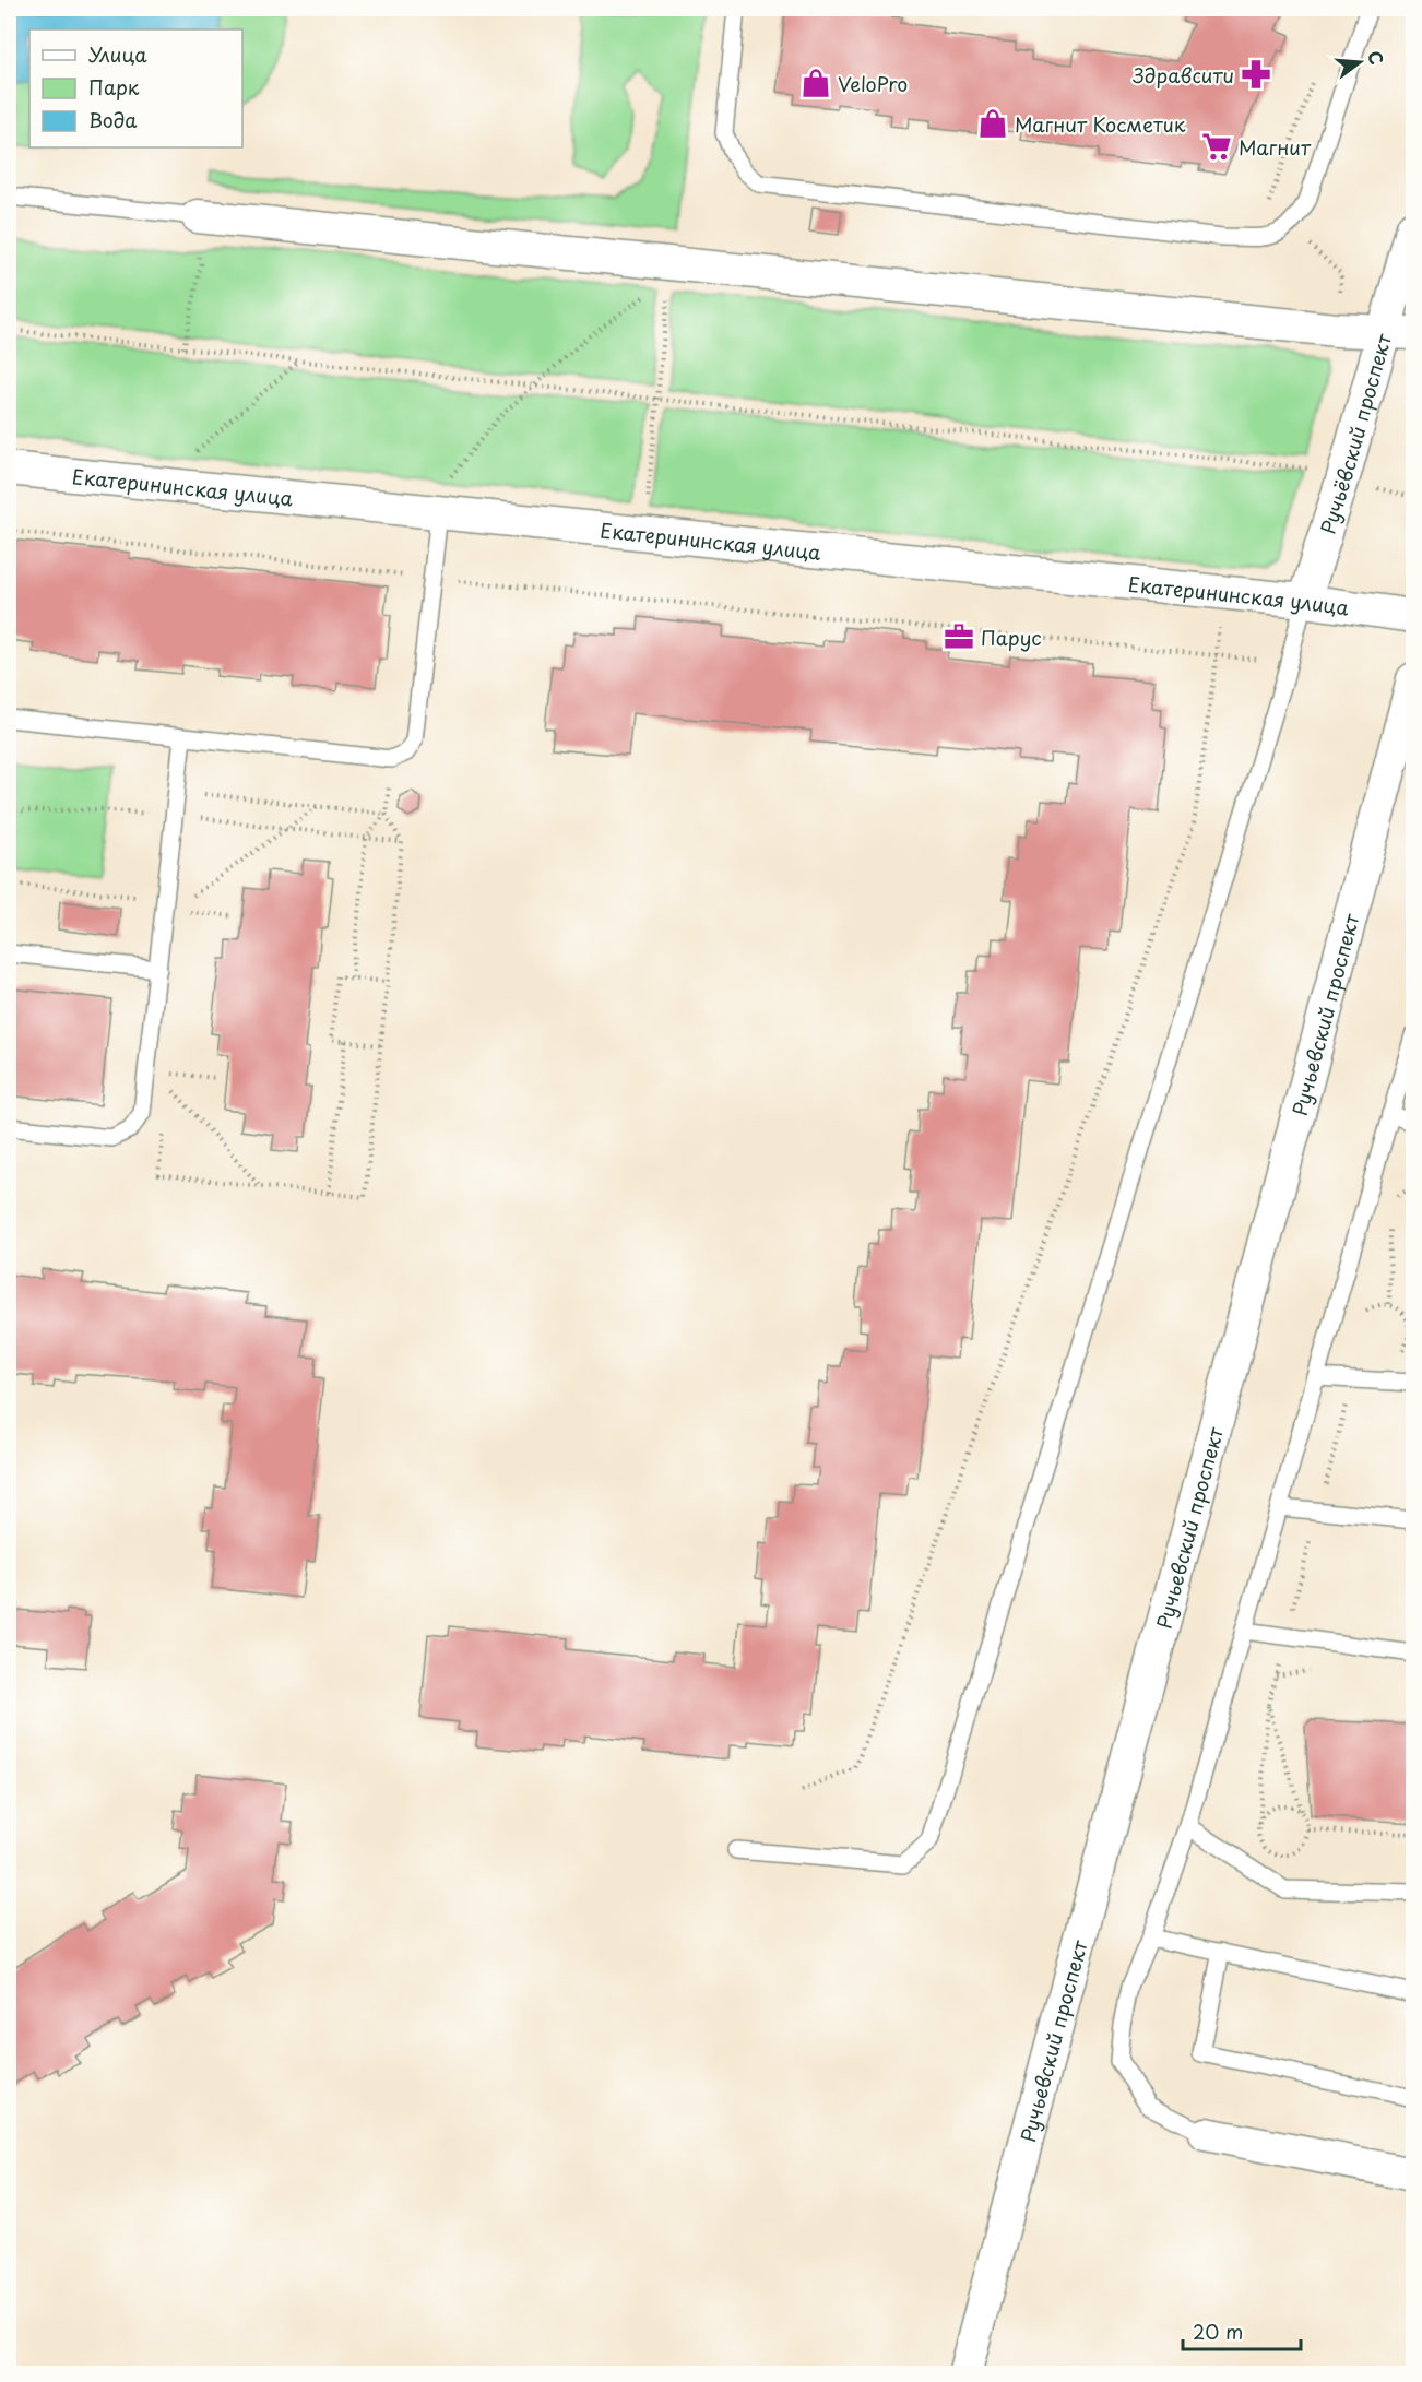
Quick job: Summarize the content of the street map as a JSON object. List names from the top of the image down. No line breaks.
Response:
{"streets":{"street":["Ручьёвский проспект","Екатерининская улица","Ручьевский проспект"]},"crossings":[["Ручьёвский проспект","Екатерининская улица"]],"places":{"pharmacy":["Здравсити"],"shop":["VeloPro","Магнит Косметик"],"supermarket":["Магнит"],"office":["Парус"]},"legend":["Улица","Парк","Вода"],"scale_bar":"20 m","north":"right"}
